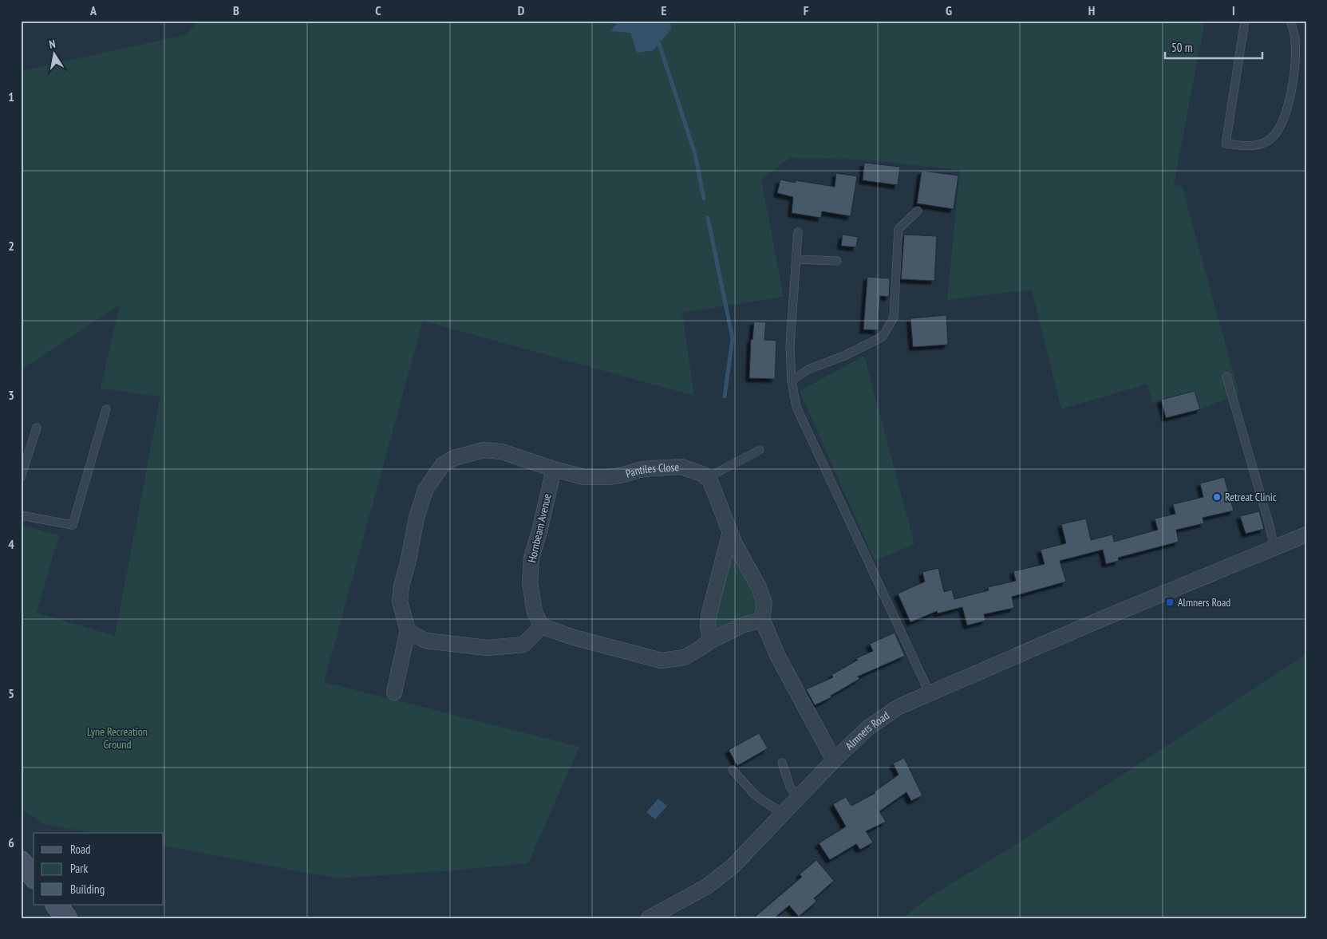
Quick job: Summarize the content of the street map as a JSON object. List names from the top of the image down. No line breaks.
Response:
{"streets":{"street":["Pantiles Close","Hornbeam Avenue","Almners Road"]},"crossings":[["Pantiles Close","Hornbeam Avenue"]],"parks":["Lyne Recreation Ground"],"places":{"other":["Retreat Clinic"],"transit":["Almners Road"]},"legend":["Road","Park","Building"],"scale_bar":"50 m","north":"top","grid":{"columns":["A","B","C","D","E","F","G","H","I"],"rows":["1","2","3","4","5","6"]}}
